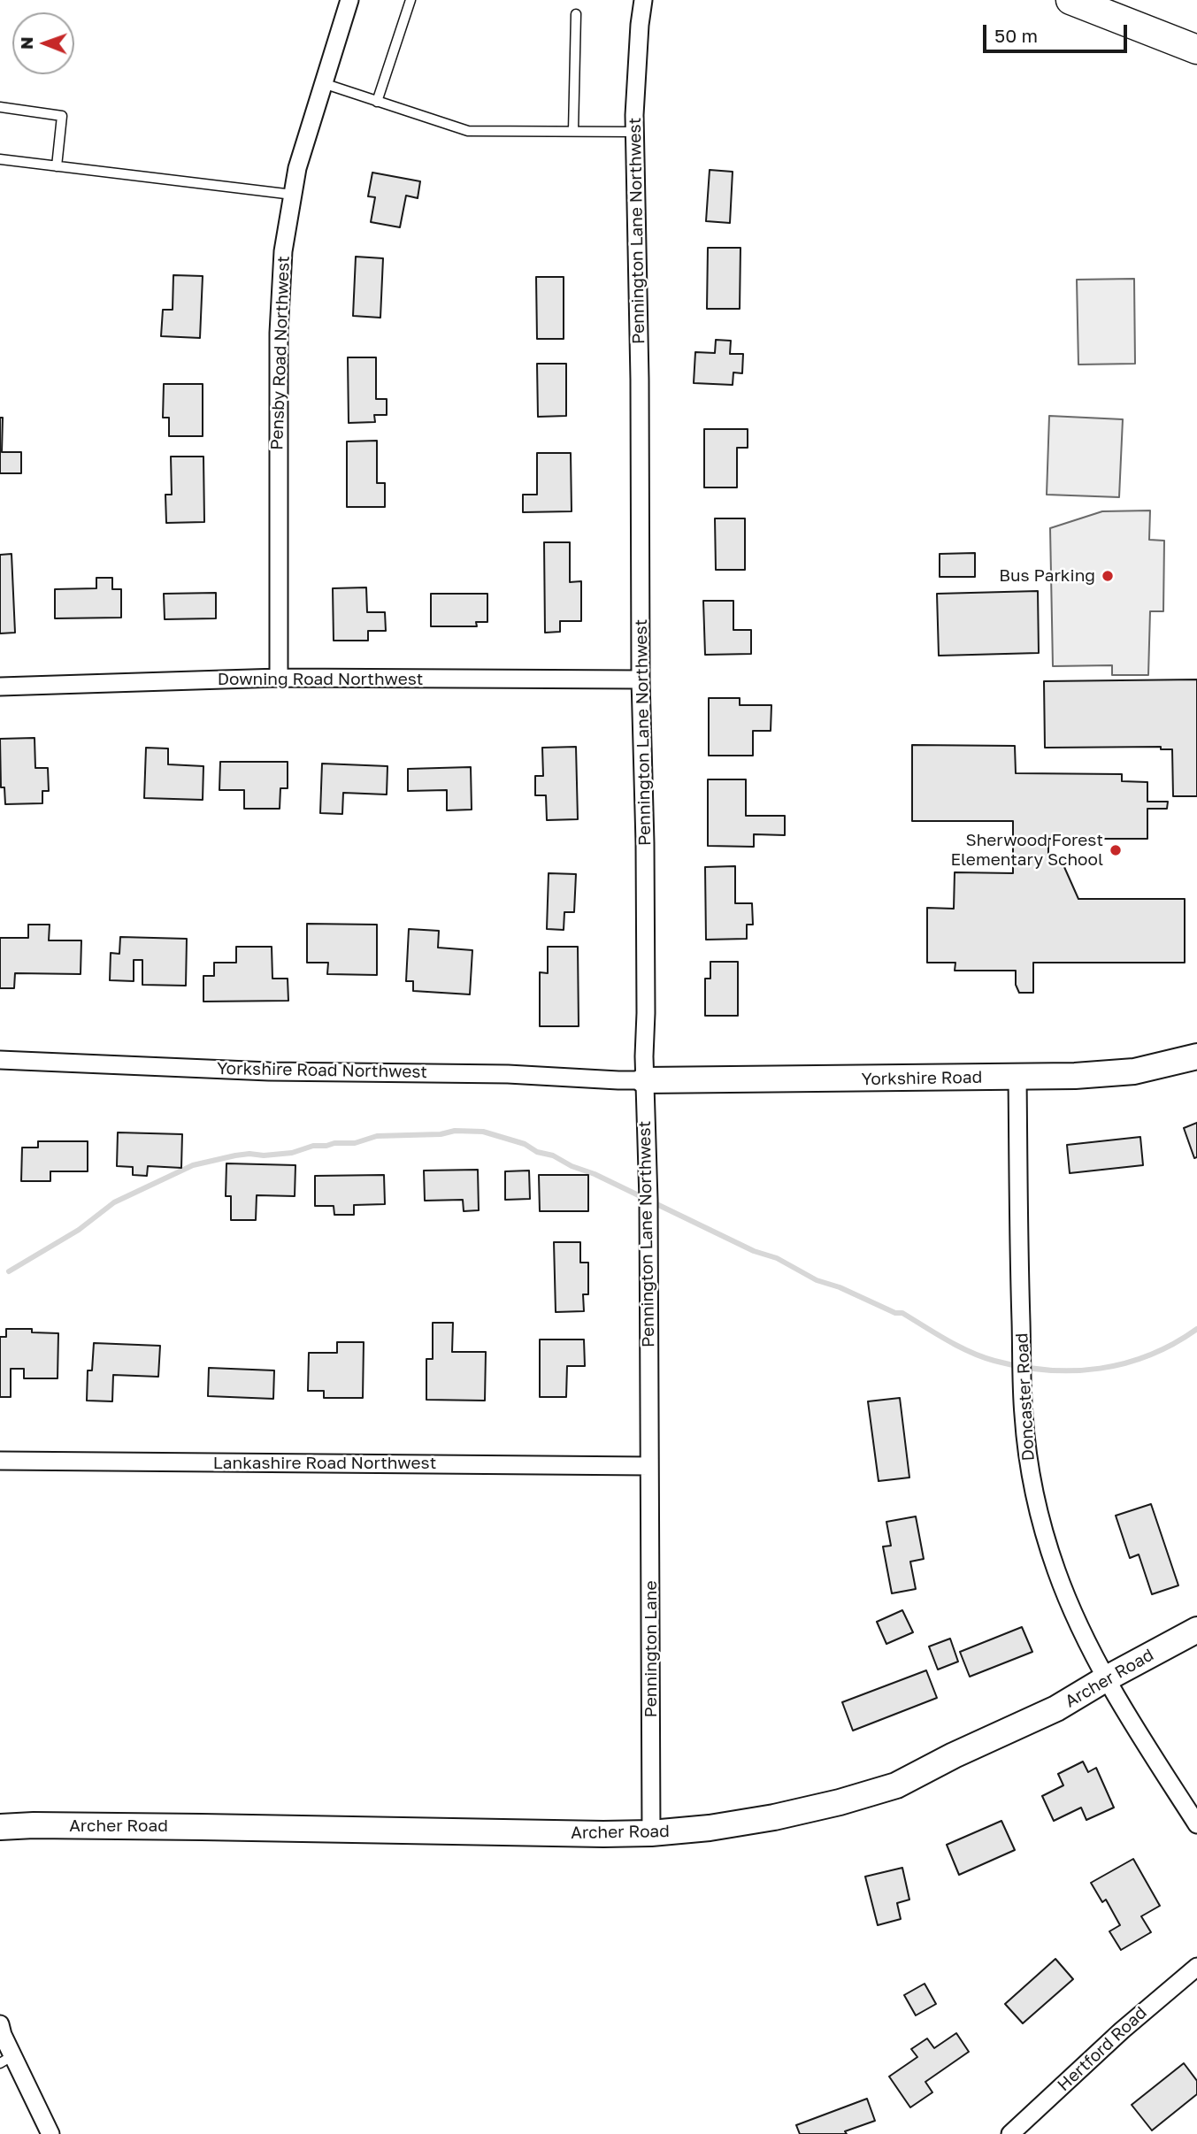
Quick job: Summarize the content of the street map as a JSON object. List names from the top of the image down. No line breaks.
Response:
{"streets":{"street":["Pennington Lane Northwest","Pensby Road Northwest","Downing Road Northwest","Yorkshire Road Northwest","Yorkshire Road","Doncaster Road","Lankashire Road Northwest","Pennington Lane","Archer Road","Hertford Road"]},"crossings":[["Pennington Lane Northwest","Downing Road Northwest"],["Pennington Lane Northwest","Yorkshire Road Northwest"],["Pennington Lane Northwest","Yorkshire Road"],["Pennington Lane Northwest","Lankashire Road Northwest"],["Pennington Lane Northwest","Pennington Lane"],["Pensby Road Northwest","Downing Road Northwest"],["Yorkshire Road Northwest","Yorkshire Road"],["Yorkshire Road","Doncaster Road"],["Doncaster Road","Archer Road"],["Lankashire Road Northwest","Pennington Lane"],["Pennington Lane","Archer Road"]],"places":["Bus Parking","Sherwood Forest Elementary School"],"scale_bar":"50 m","north":"left"}
